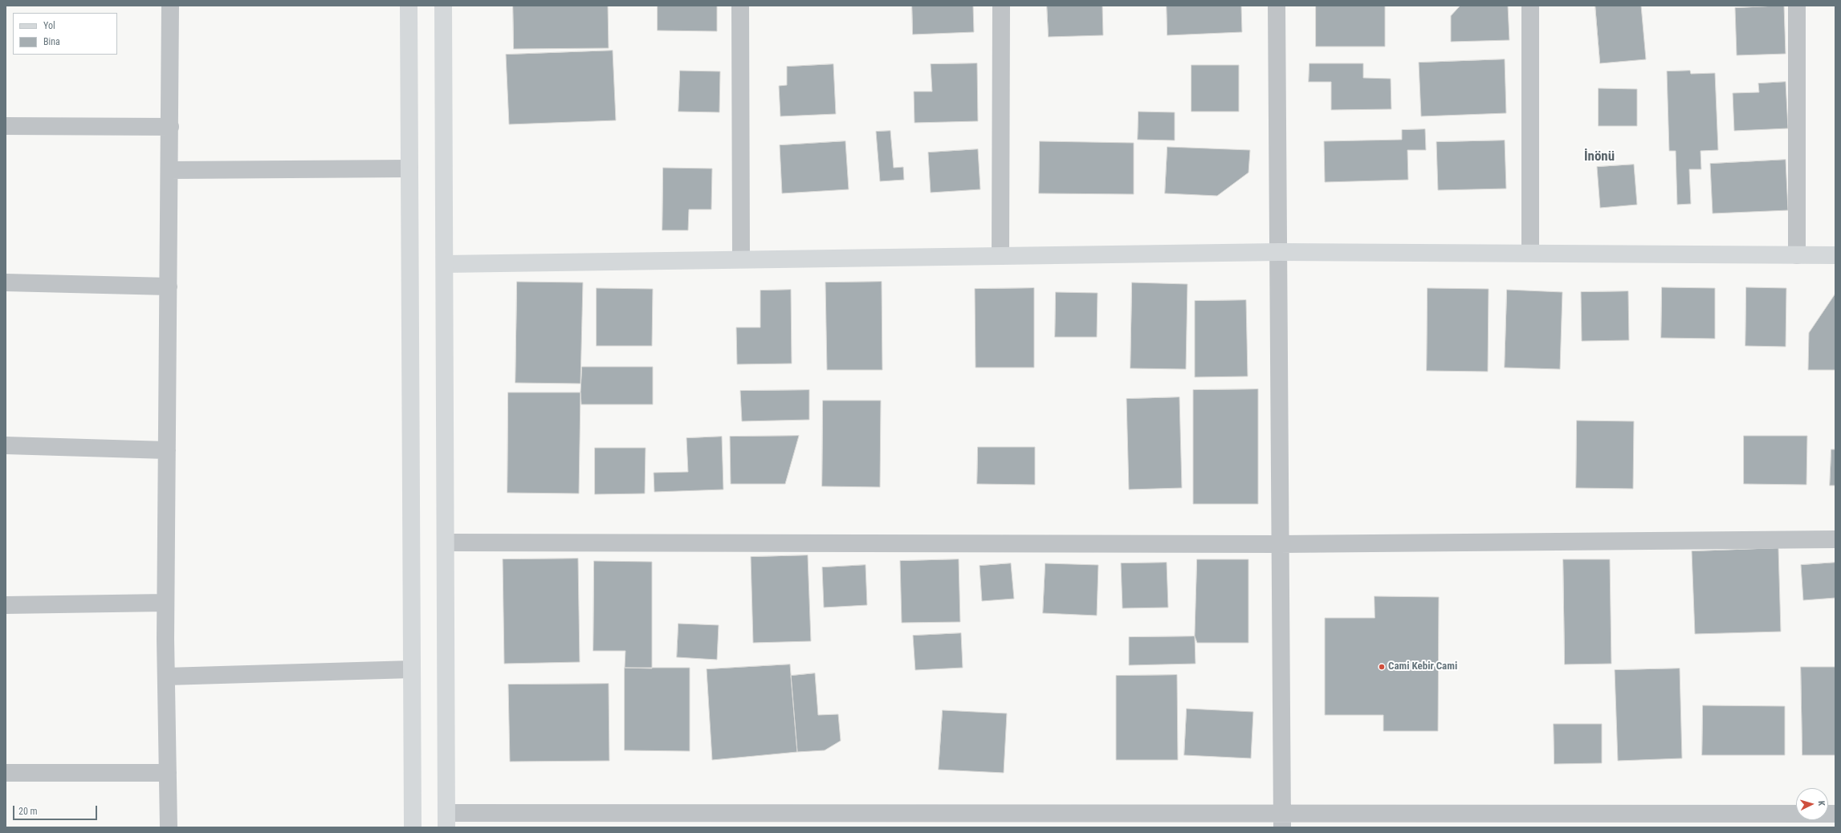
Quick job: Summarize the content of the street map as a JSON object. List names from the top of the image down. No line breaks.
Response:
{"districts":["İnönü"],"places":["Cami Kebir Cami"],"legend":["Yol","Bina"],"scale_bar":"20 m","north":"right"}
